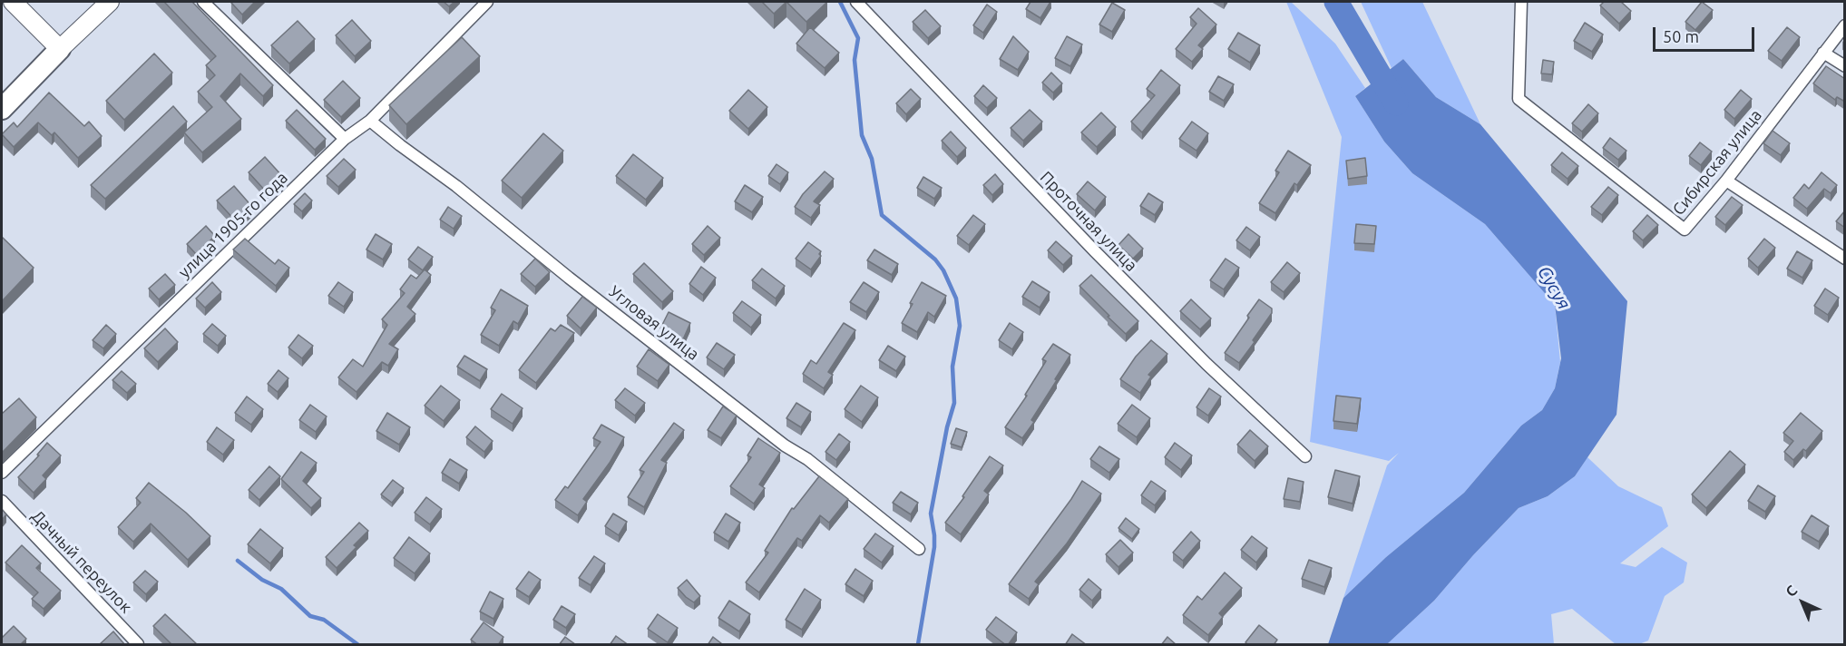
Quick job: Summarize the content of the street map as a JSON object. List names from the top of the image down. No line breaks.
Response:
{"streets":{"street":["Сибирская улица","Проточная улица","улица 1905-го года","Угловая улица","Дачный переулок"]},"crossings":[["улица 1905-го года","Угловая улица"]],"water":["Сусуя"],"scale_bar":"50 m","north":"top left"}
